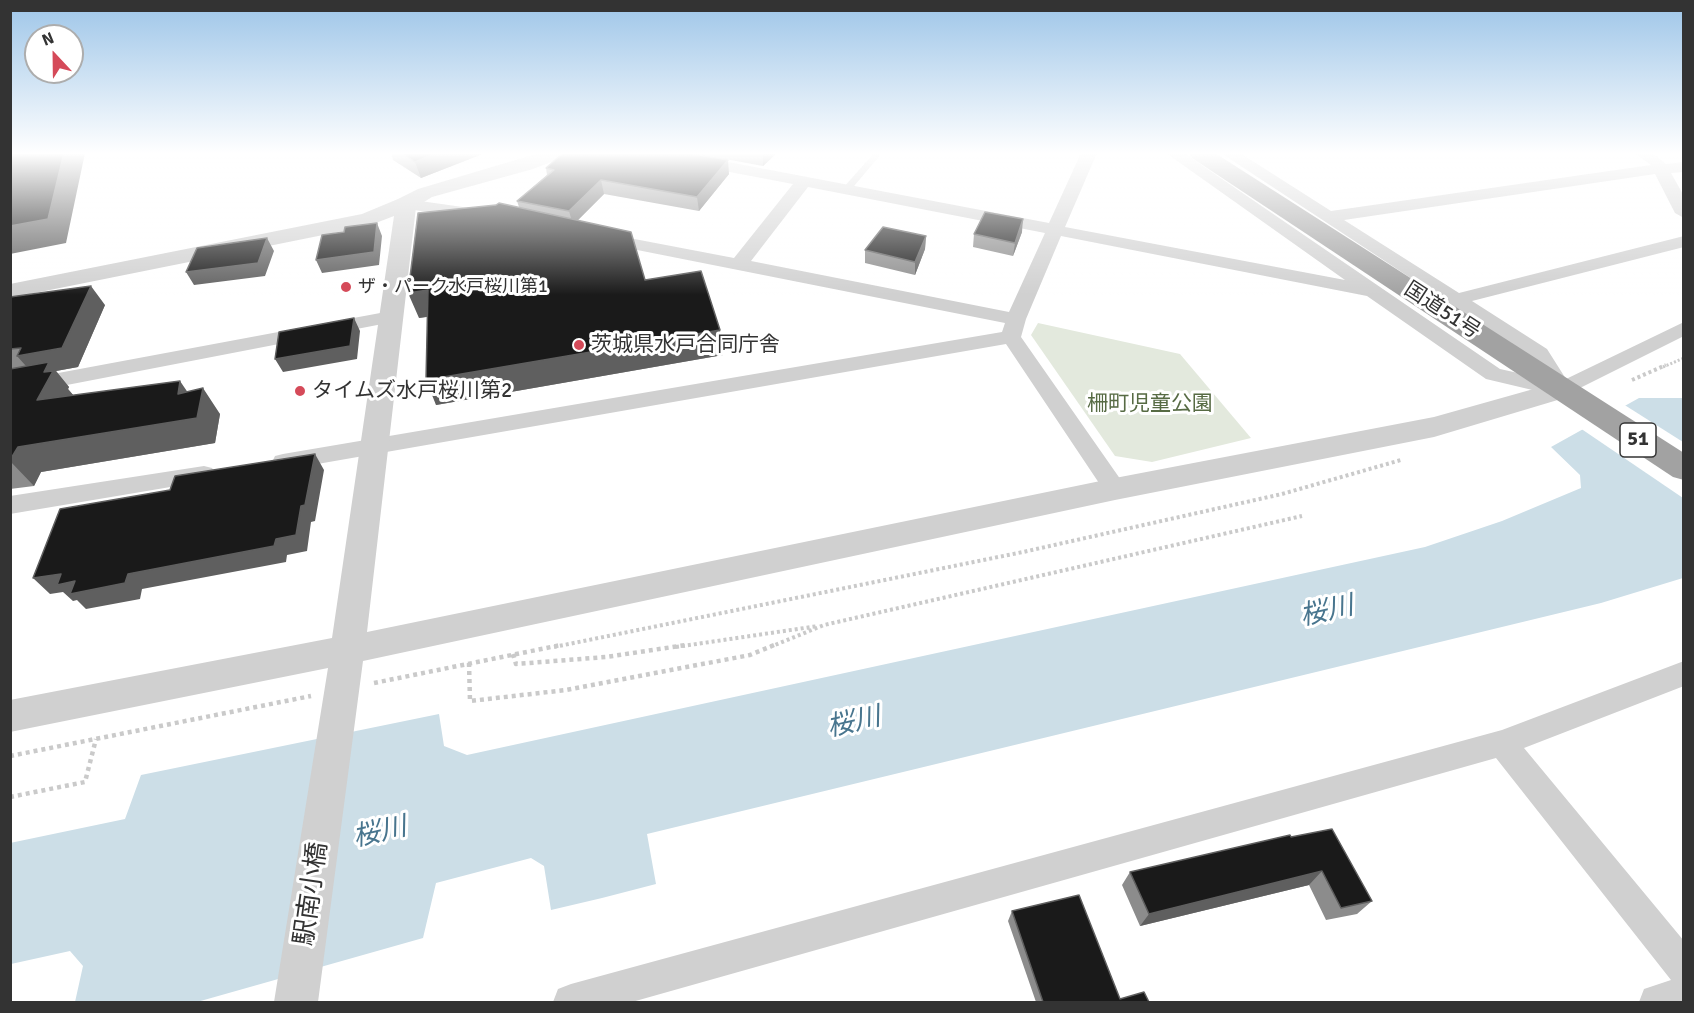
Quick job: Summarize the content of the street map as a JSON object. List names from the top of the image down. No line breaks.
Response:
{"streets":{"highway":["国道51号","51"],"street":["駅南小橋"]},"water":["桜川"],"parks":["柵町児童公園"],"places":["ザ・パーク水戸桜川第1","茨城県水戸合同庁舎","タイムズ水戸桜川第2"],"north":"top"}
